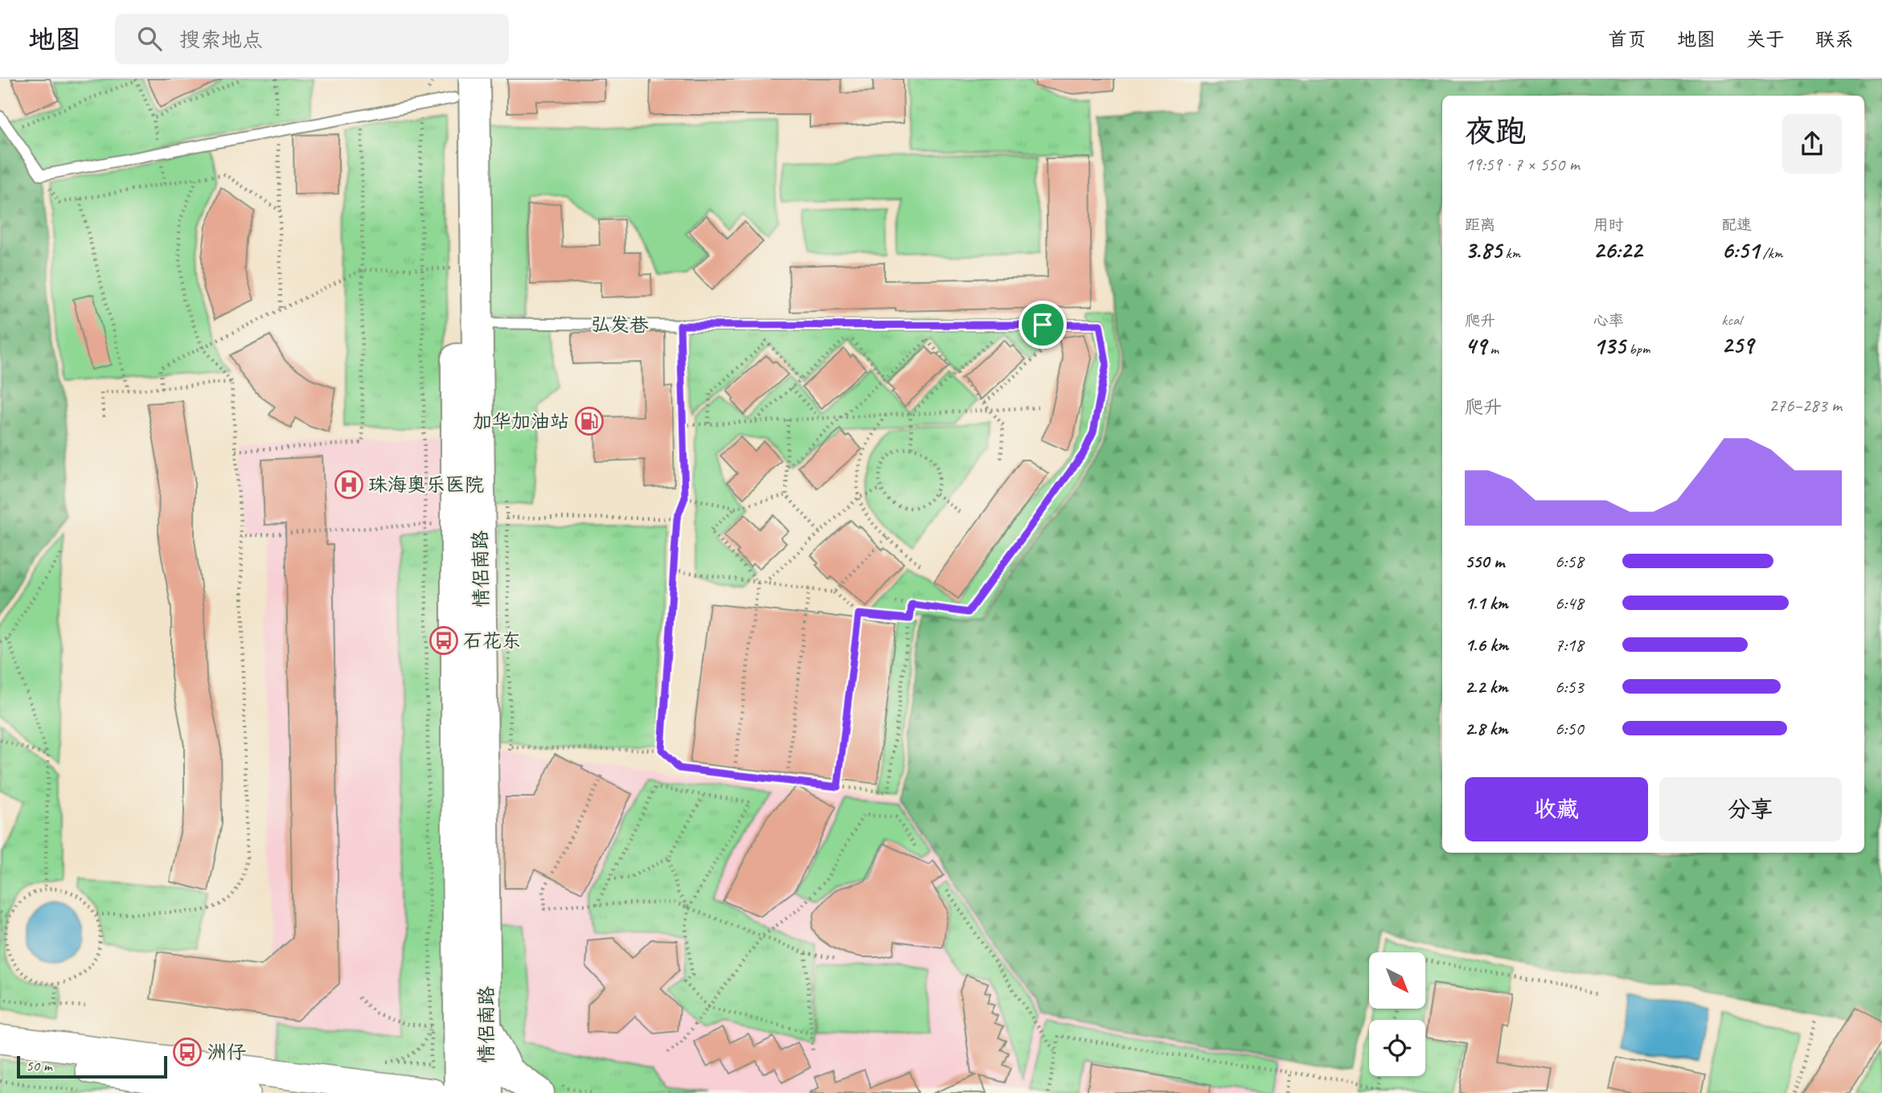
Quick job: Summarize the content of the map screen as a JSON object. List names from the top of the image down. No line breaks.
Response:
{"streets":{"main road":["情侣南路"],"lane":["弘发巷"]},"crossings":[["弘发巷","情侣南路"]],"places":{"fuel station":["加华加油站"],"hospital":["珠海奥乐医院"],"bus stop":["石花东","洲仔"]},"scale_bar":"50 m","north":"bottom right","page":{"header":"地图","search":"搜索地点","nav":["首页","地图","关于","联系"],"heading":["夜跑","19:59 · 7 × 550 m"],"stats":[["距离","3.85 km"],["用时","26:22"],["配速","6:51 /km"],["爬升","49 m"],["心率","135 bpm"],["kcal","259"]],"chart":["爬升","276–283 m"],"list":[{"name":"550 m","note":"6:58"},{"name":"1.1 km","note":"6:48"},{"name":"1.6 km","note":"7:18"},{"name":"2.2 km","note":"6:53"},{"name":"2.8 km","note":"6:50"}],"buttons":["收藏","分享"],"scale":"50 m"}}
